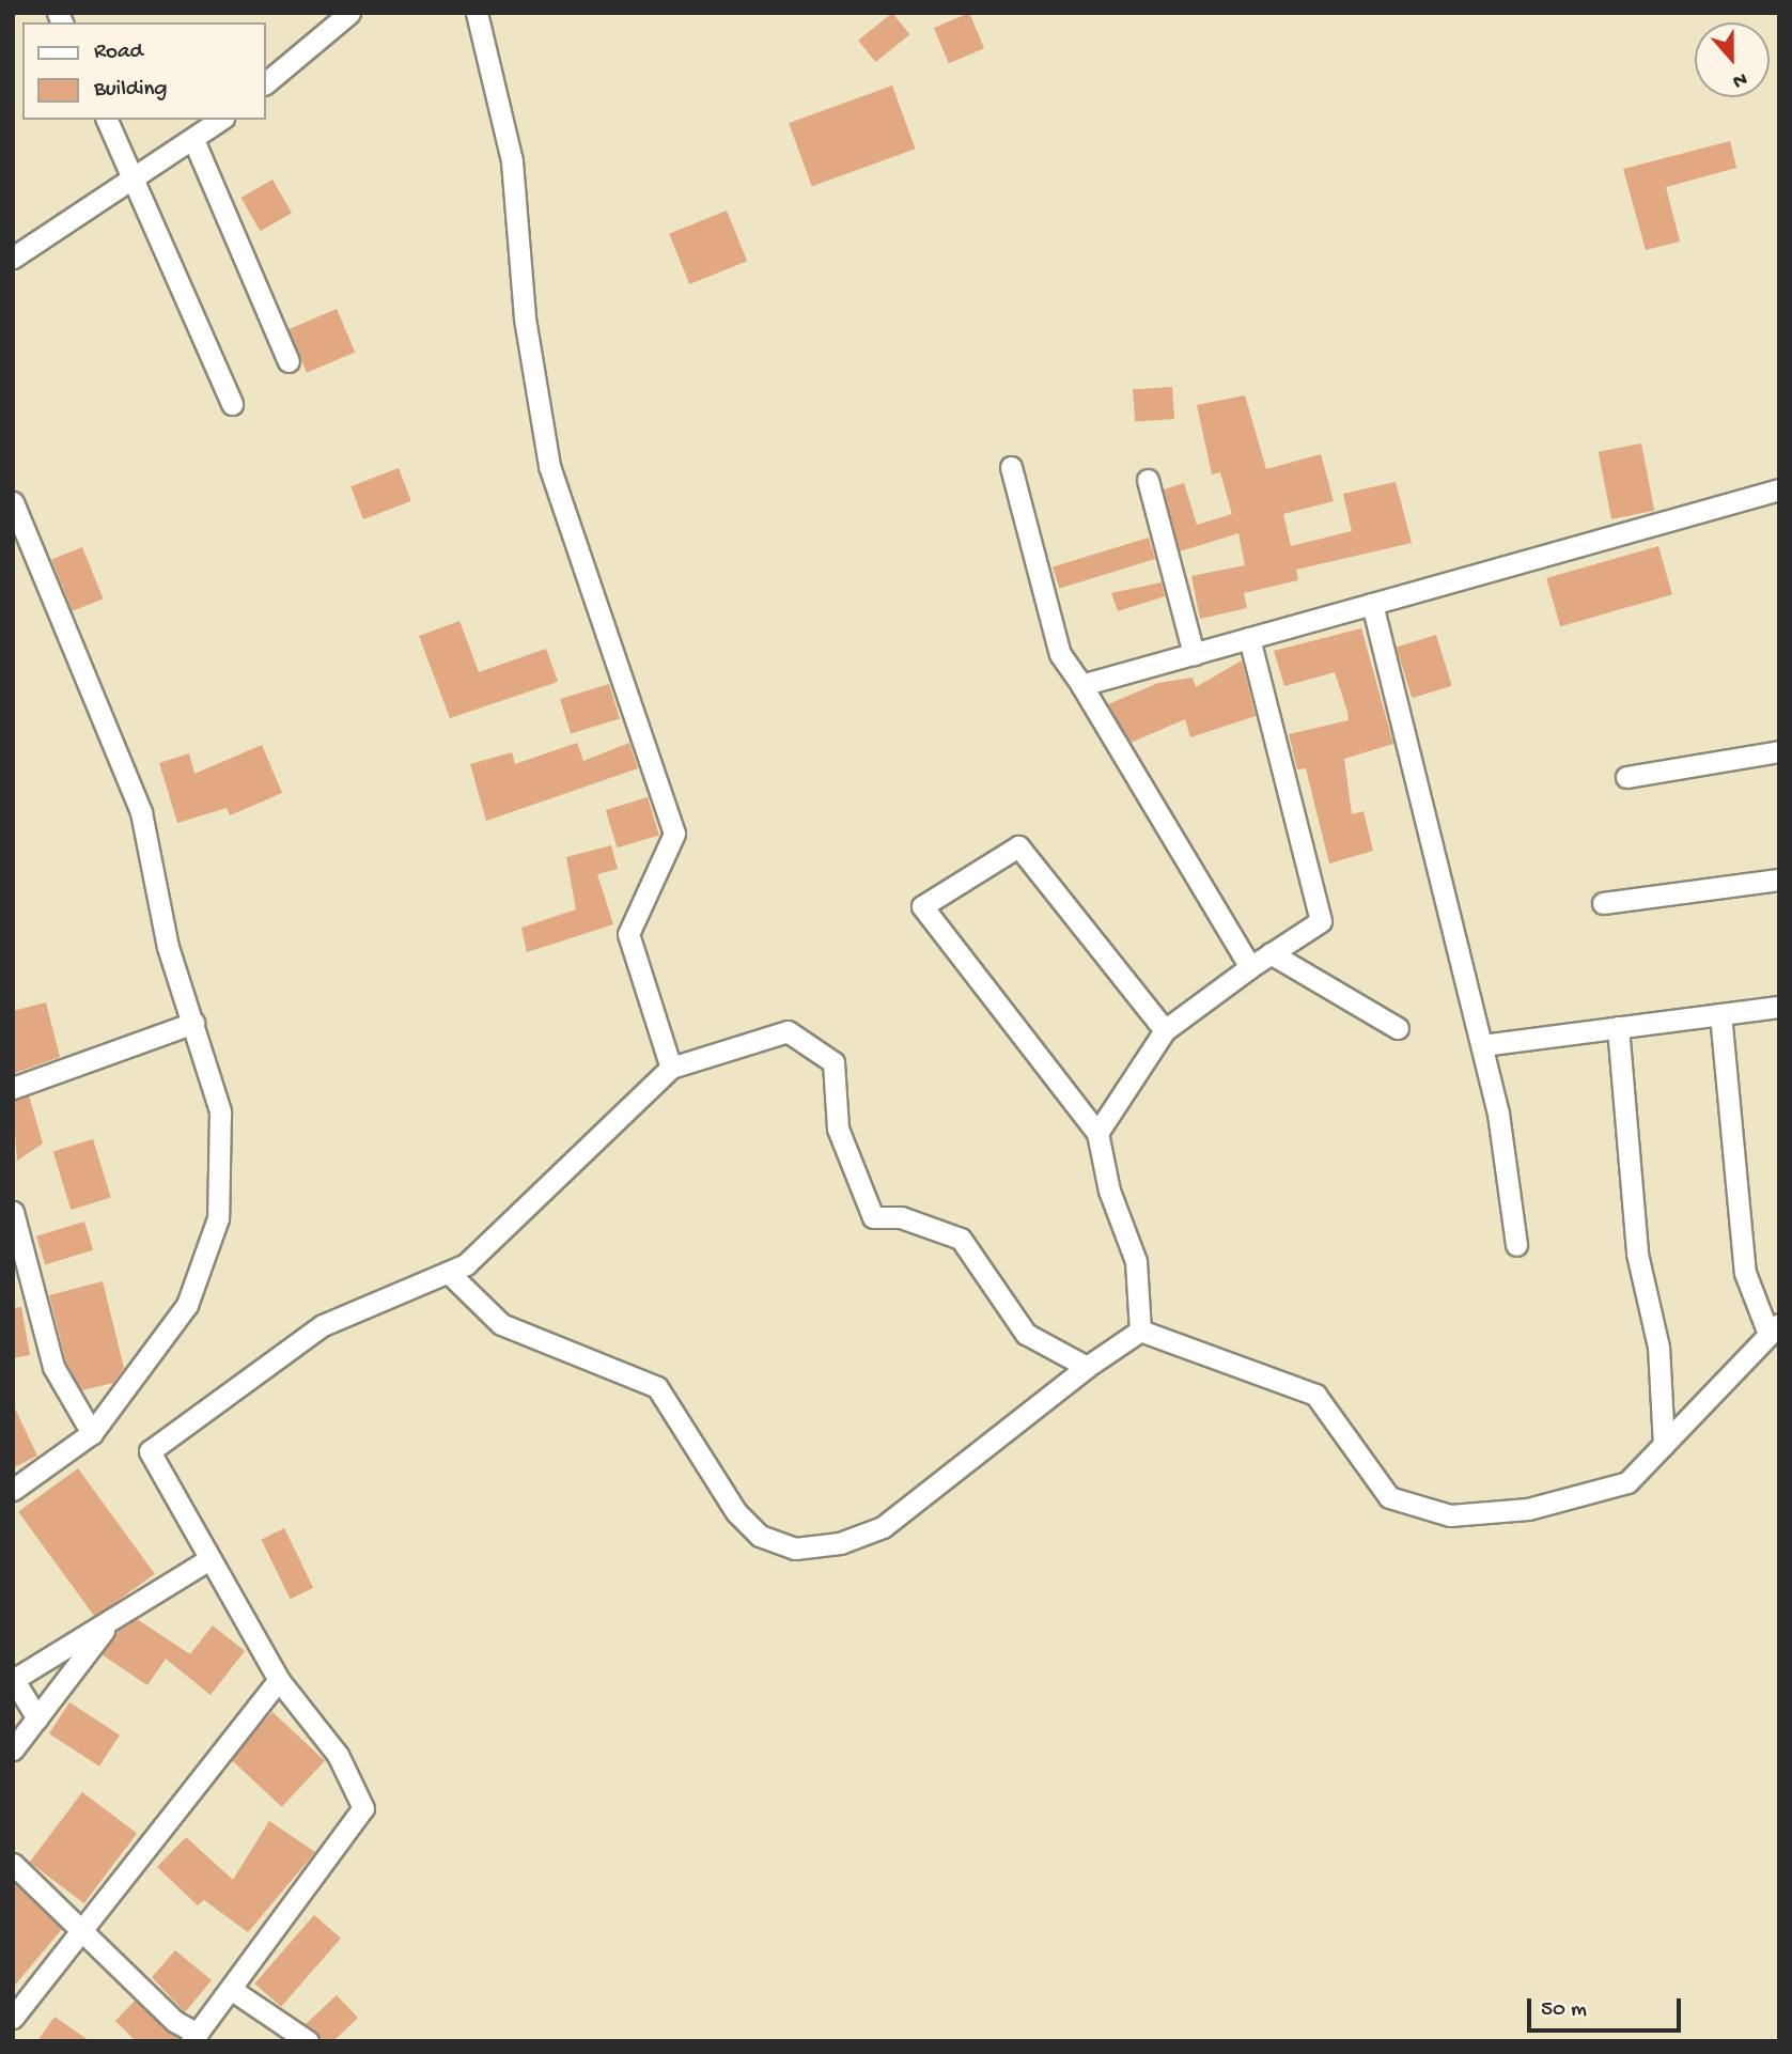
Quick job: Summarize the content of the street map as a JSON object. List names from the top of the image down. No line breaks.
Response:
{"legend":["Road","Building"],"scale_bar":"50 m","north":"bottom"}
